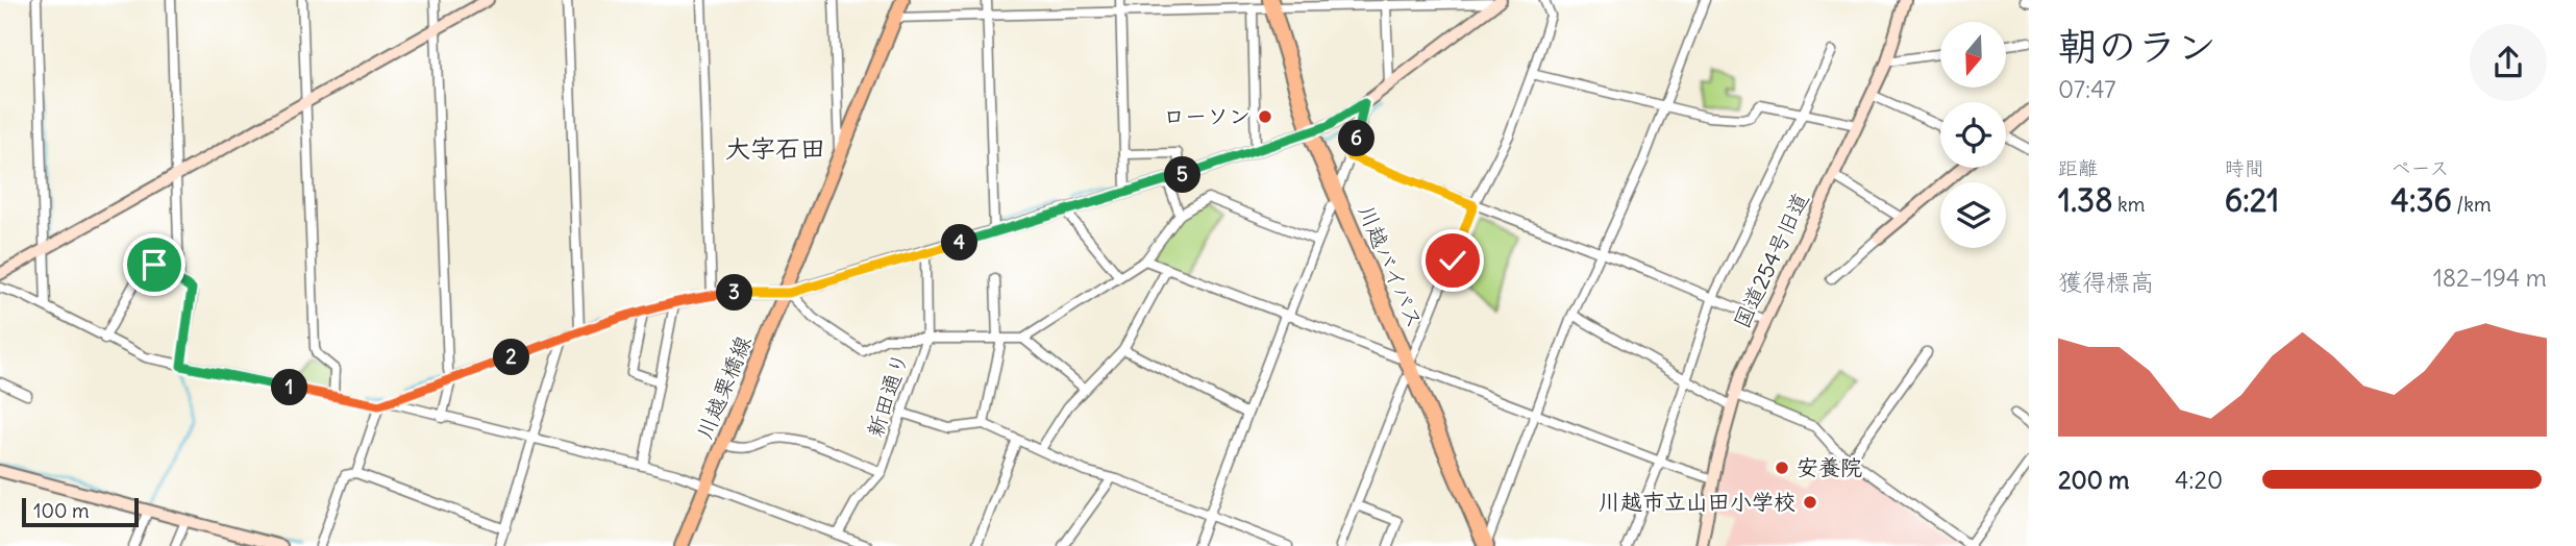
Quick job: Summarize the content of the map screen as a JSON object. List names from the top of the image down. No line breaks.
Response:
{"streets":{"highway":["川越バイパス"],"main road":["川越栗橋線"],"street":["国道254号旧道","新田通り"]},"districts":["大字石田"],"places":["ローソン","安養院","川越市立山田小学校"],"scale_bar":"100 m","north":"bottom","page":{"heading":["朝のラン","07:47"],"pins":["6","5","4","3","2","1"],"stats":[["距離","1.38 km"],["時間","6:21"],["ペース","4:36 /km"]],"chart":["獲得標高","182–194 m"],"list":[{"name":"200 m","note":"4:20"}],"scale":"100 m"}}
